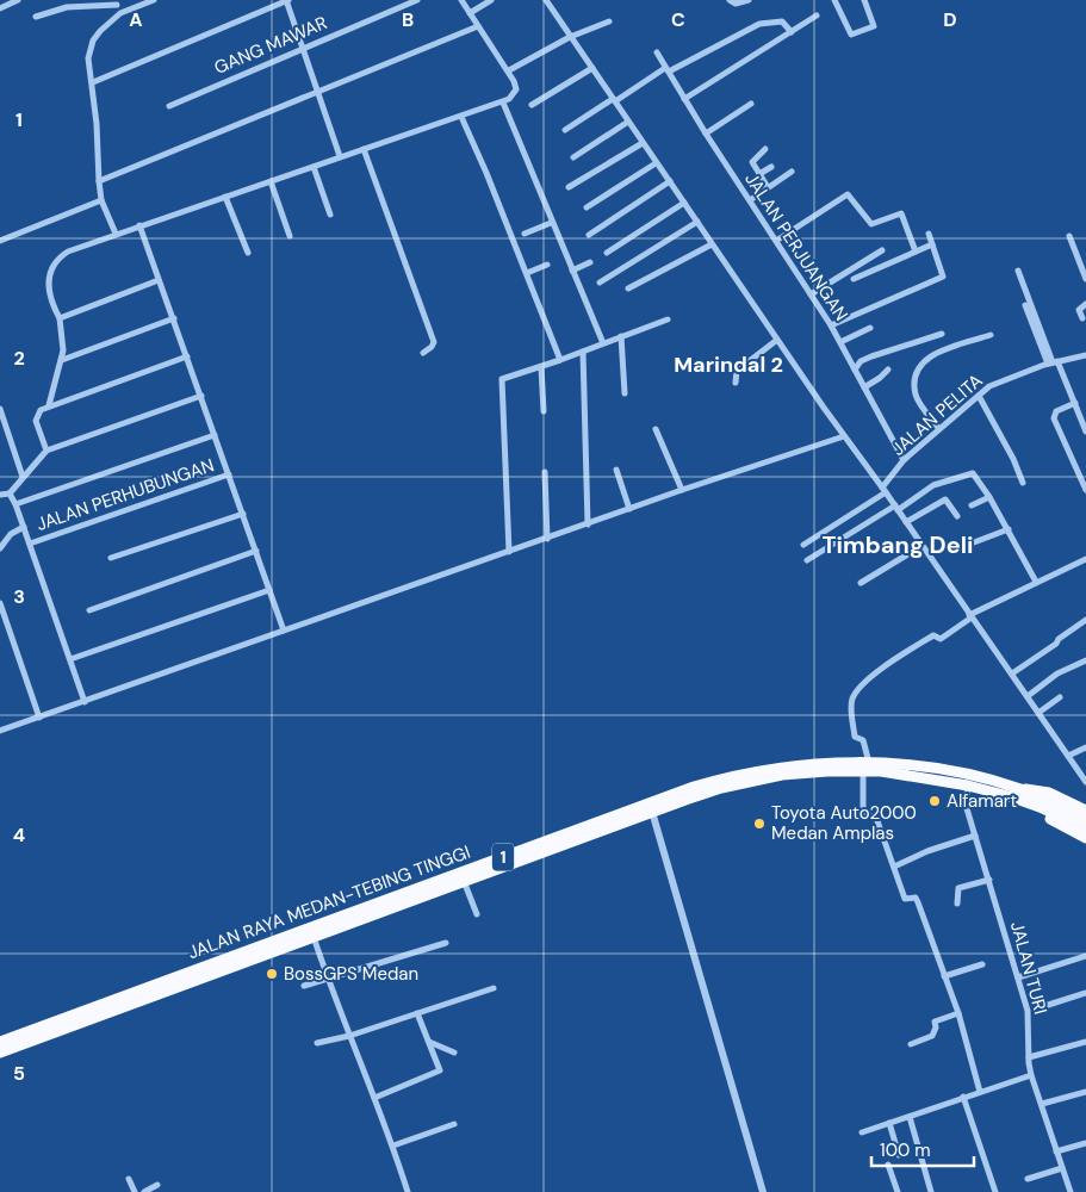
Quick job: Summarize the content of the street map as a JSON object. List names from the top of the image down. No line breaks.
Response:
{"streets":{"highway":["1","JALAN RAYA MEDAN-TEBING TINGGI"],"street":["GANG MAWAR","JALAN PERJUANGAN","JALAN PELITA","JALAN PERHUBUNGAN","JALAN TURI"]},"crossings":[["JALAN PERJUANGAN","JALAN PELITA"],["1","JALAN RAYA MEDAN-TEBING TINGGI"],["JALAN RAYA MEDAN-TEBING TINGGI","JALAN TURI"]],"districts":["Marindal 2","Timbang Deli"],"places":["Alfamart","Toyota Auto2000 Medan Amplas","BossGPS Medan"],"scale_bar":"100 m","grid":{"columns":["A","B","C","D"],"rows":["1","2","3","4","5"]}}
